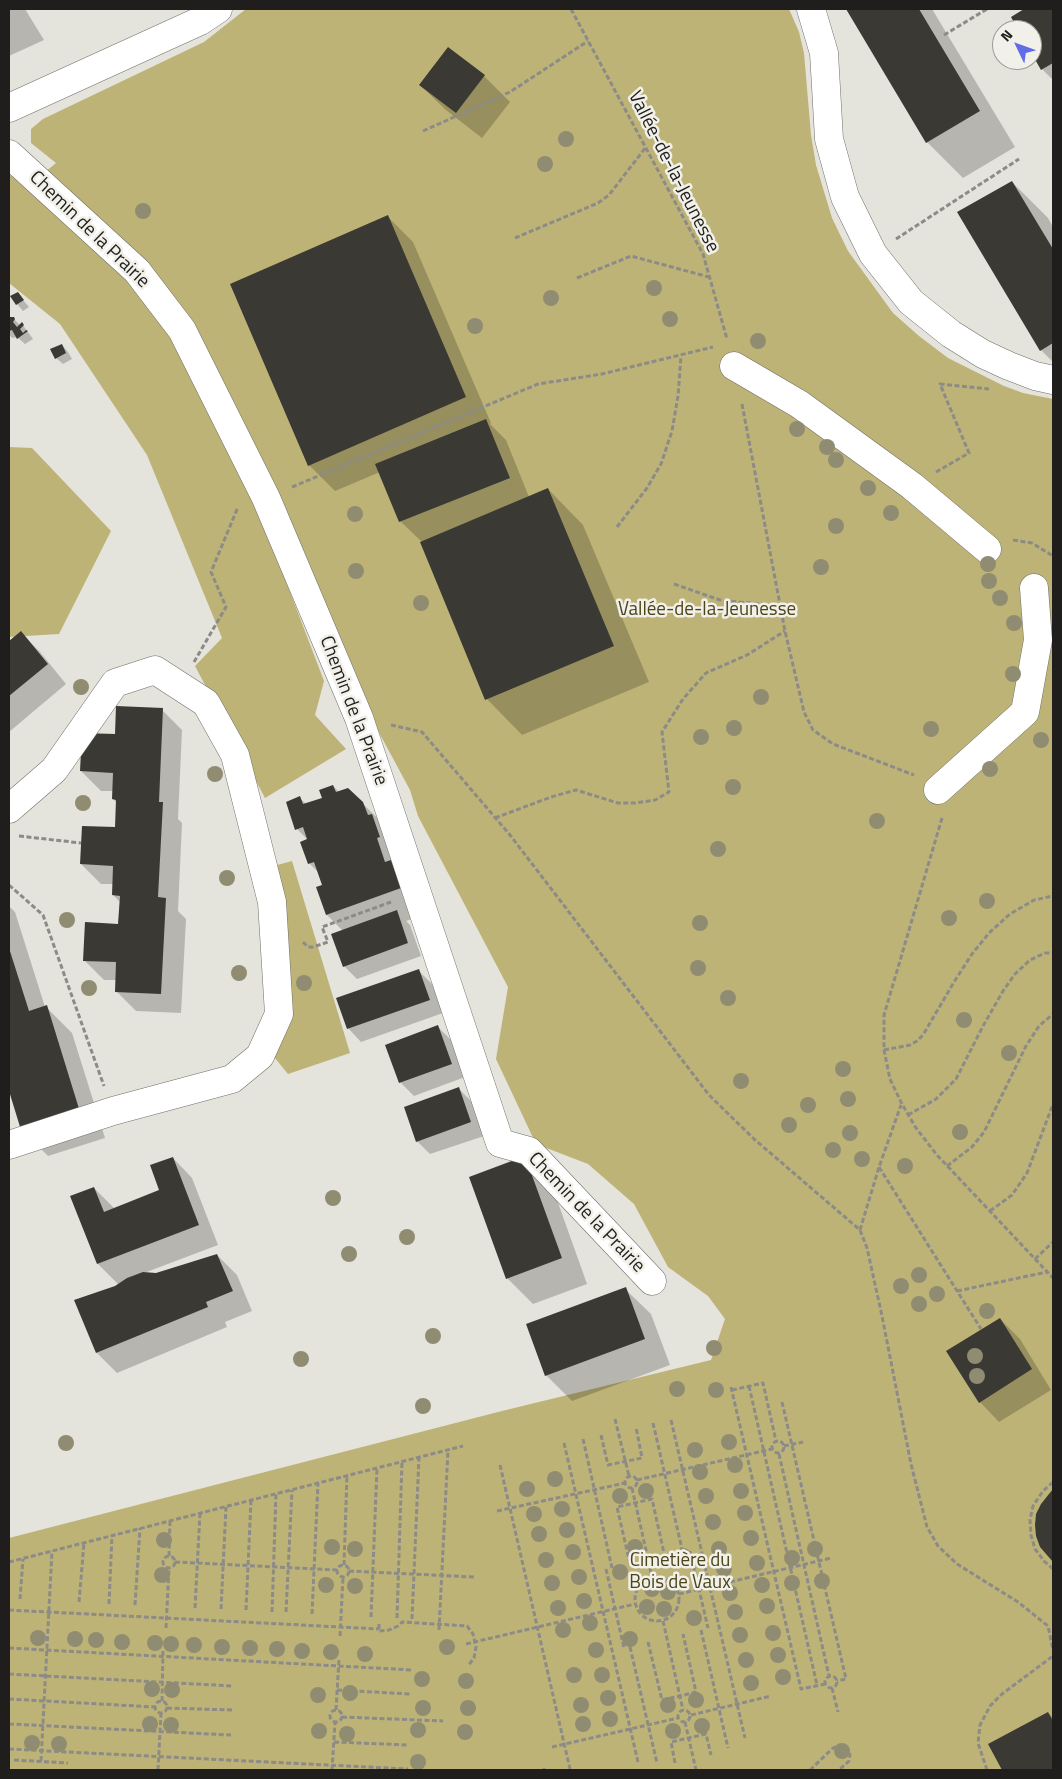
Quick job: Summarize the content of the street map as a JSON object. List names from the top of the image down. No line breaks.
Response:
{"streets":{"street":["Chemin de la Prairie"],"path":["Vallée-de-la-Jeunesse"]},"parks":["Vallée-de-la-Jeunesse","Cimetière du Bois de Vaux"],"north":"top left"}
